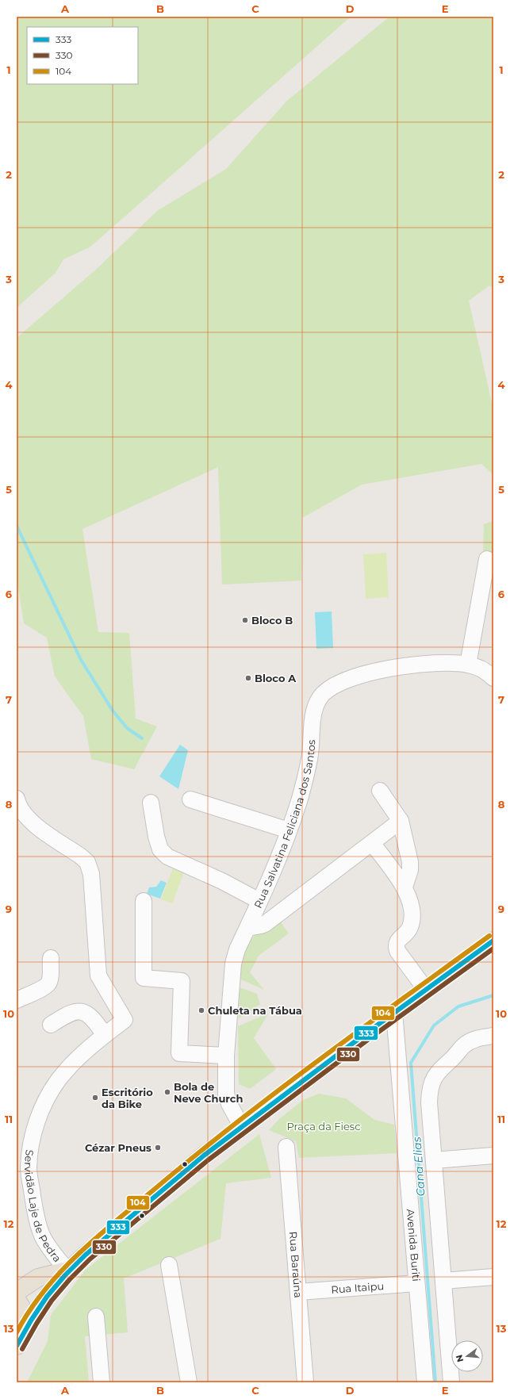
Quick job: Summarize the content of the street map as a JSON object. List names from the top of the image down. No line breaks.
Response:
{"streets":{"street":["Rua Salvatina Feliciana dos Santos","Servidão Laje de Pedra","Avenida Buriti","Rua Baraúna","Rua Itaipu"]},"crossings":[["Avenida Buriti","Rua Itaipu"],["Rua Baraúna","Rua Itaipu"]],"water":["Cana Elias"],"parks":["Praça da Fiesc"],"places":["Bloco B","Bloco A","Chuleta na Tábua","Bola de Neve Church","Escritório da Bike","Cézar Pneus"],"lines":["transit line 104","transit line 333","transit line 330"],"legend":["333","330","104"],"north":"left","grid":{"columns":["A","B","C","D","E"],"rows":["1","2","3","4","5","6","7","8","9","10","11","12","13"]}}
